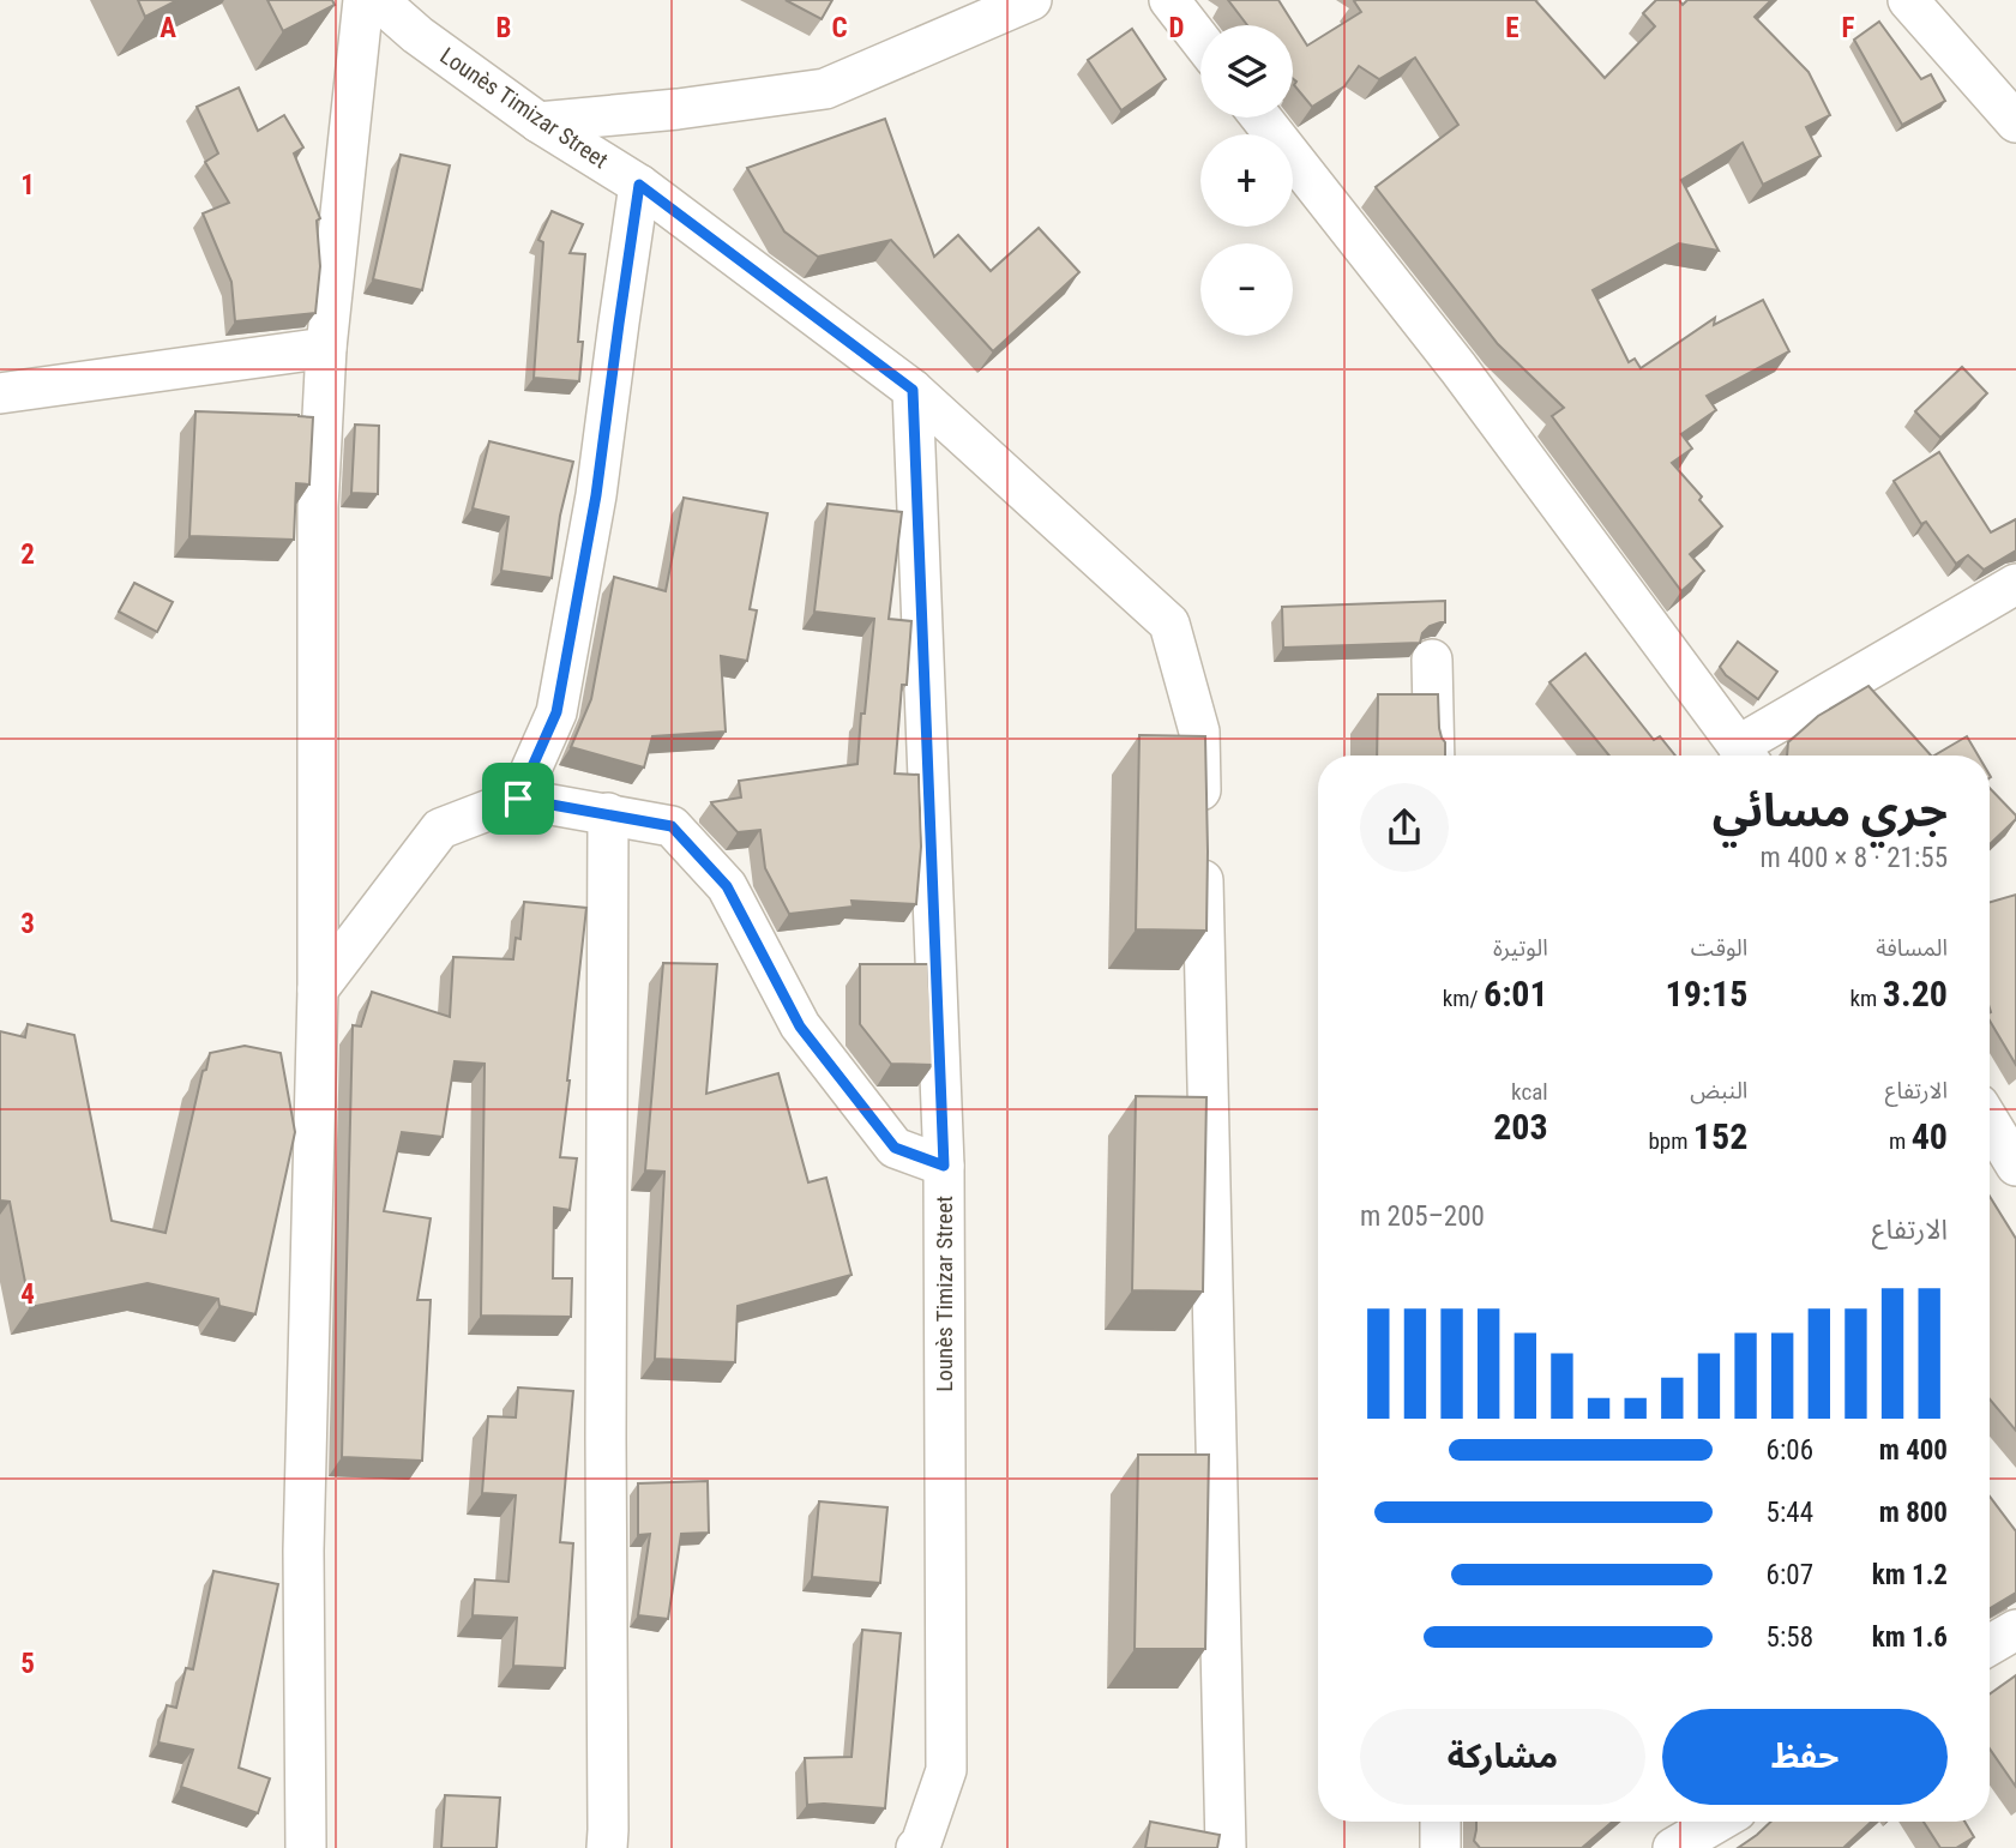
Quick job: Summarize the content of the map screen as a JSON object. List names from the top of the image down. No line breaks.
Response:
{"streets":{"street":["Lounès Timizar Street"]},"page":{"map_buttons":["+","−"],"heading":["جري مسائي","21:55 · 8 × 400 m"],"stats":[["المسافة","3.20 km"],["الوقت","19:15"],["الوتيرة","6:01 /km"],["الارتفاع","40 m"],["النبض","152 bpm"],["kcal","203"]],"chart":["الارتفاع","200–205 m"],"list":[{"name":"400 m","note":"6:06"},{"name":"800 m","note":"5:44"},{"name":"1.2 km","note":"6:07"},{"name":"1.6 km","note":"5:58"}],"buttons":["حفظ","مشاركة"]},"grid":{"columns":["A","B","C","D","E","F"],"rows":["1","2","3","4","5"]}}
